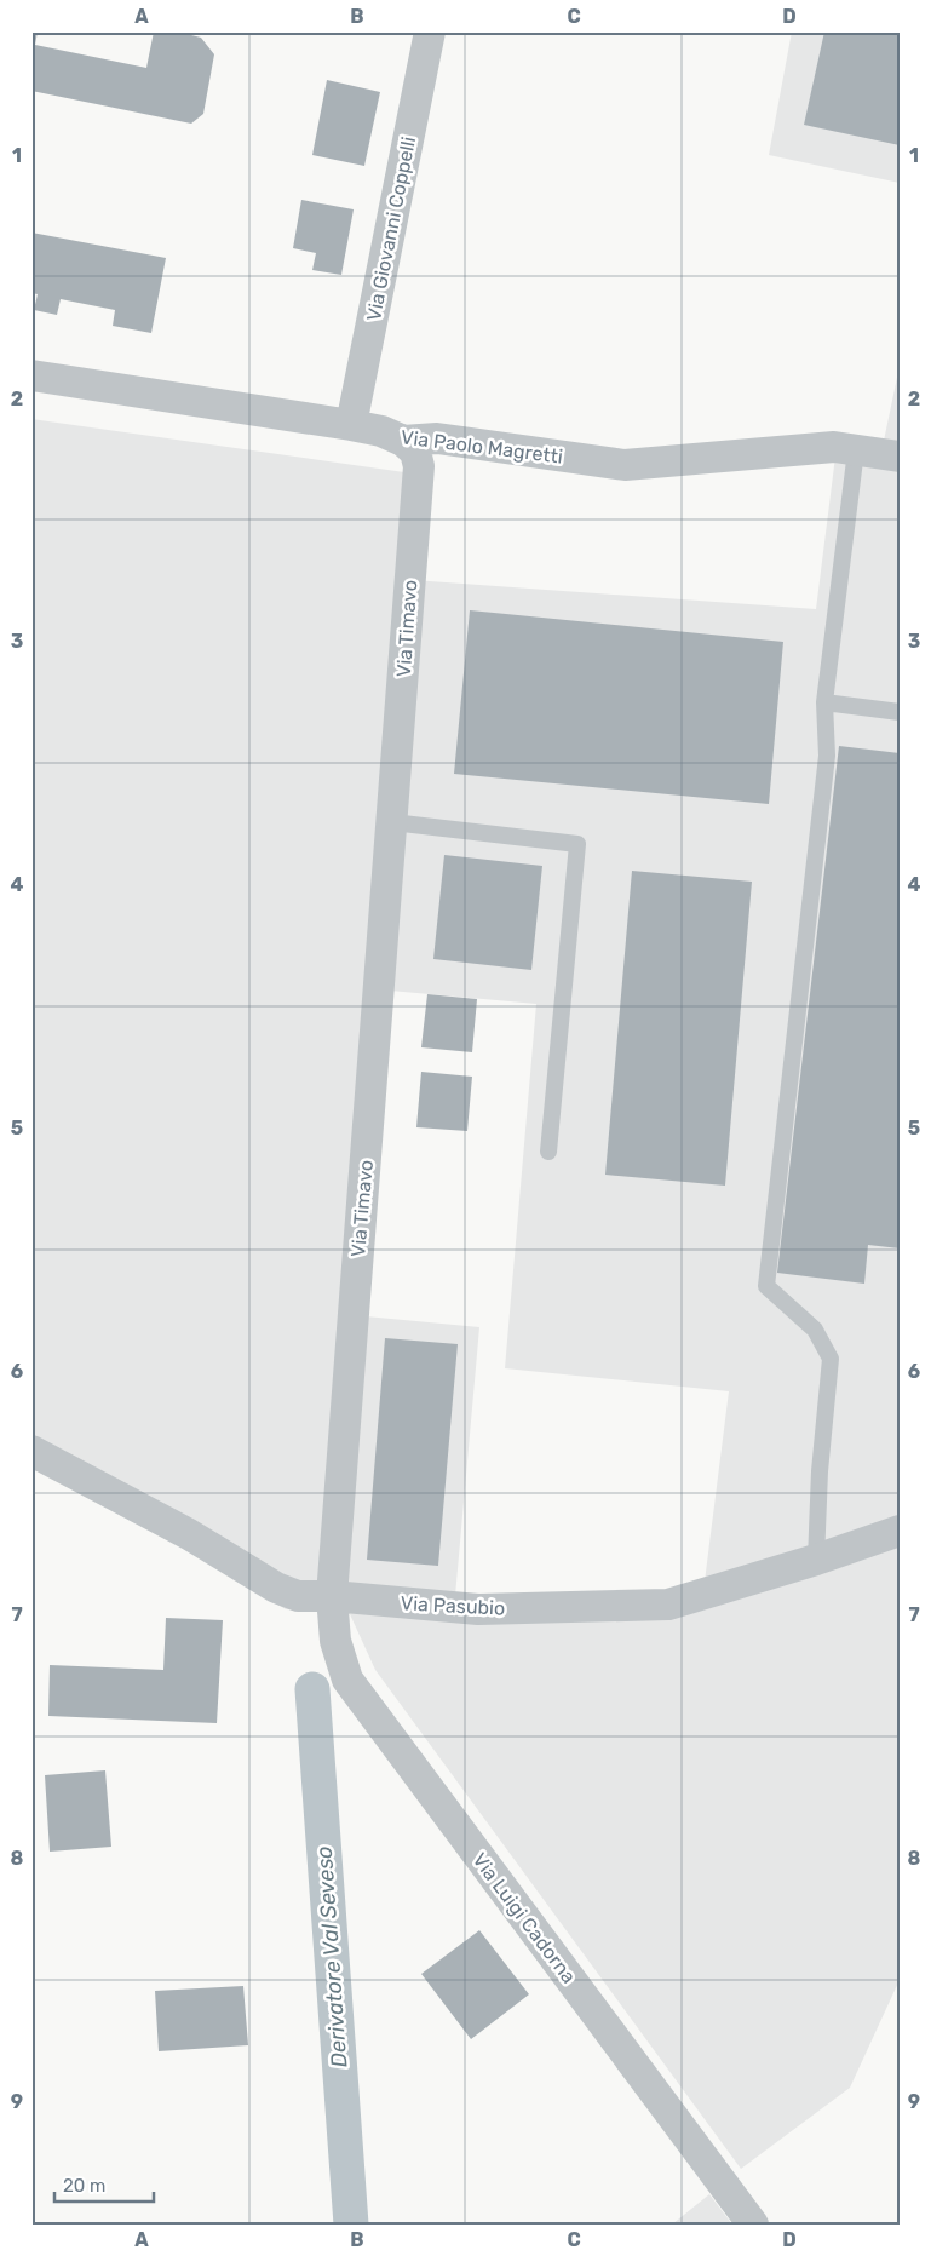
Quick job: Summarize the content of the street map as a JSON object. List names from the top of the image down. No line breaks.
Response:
{"streets":{"street":["Via Giovanni Coppelli","Via Paolo Magretti","Via Timavo","Via Pasubio","Via Luigi Cadorna"]},"crossings":[["Via Giovanni Coppelli","Via Paolo Magretti"],["Via Paolo Magretti","Via Timavo"],["Via Timavo","Via Pasubio"],["Via Timavo","Via Luigi Cadorna"],["Via Pasubio","Via Luigi Cadorna"]],"water":["Derivatore Val Seveso"],"scale_bar":"20 m","grid":{"columns":["A","B","C","D"],"rows":["1","2","3","4","5","6","7","8","9"]}}
